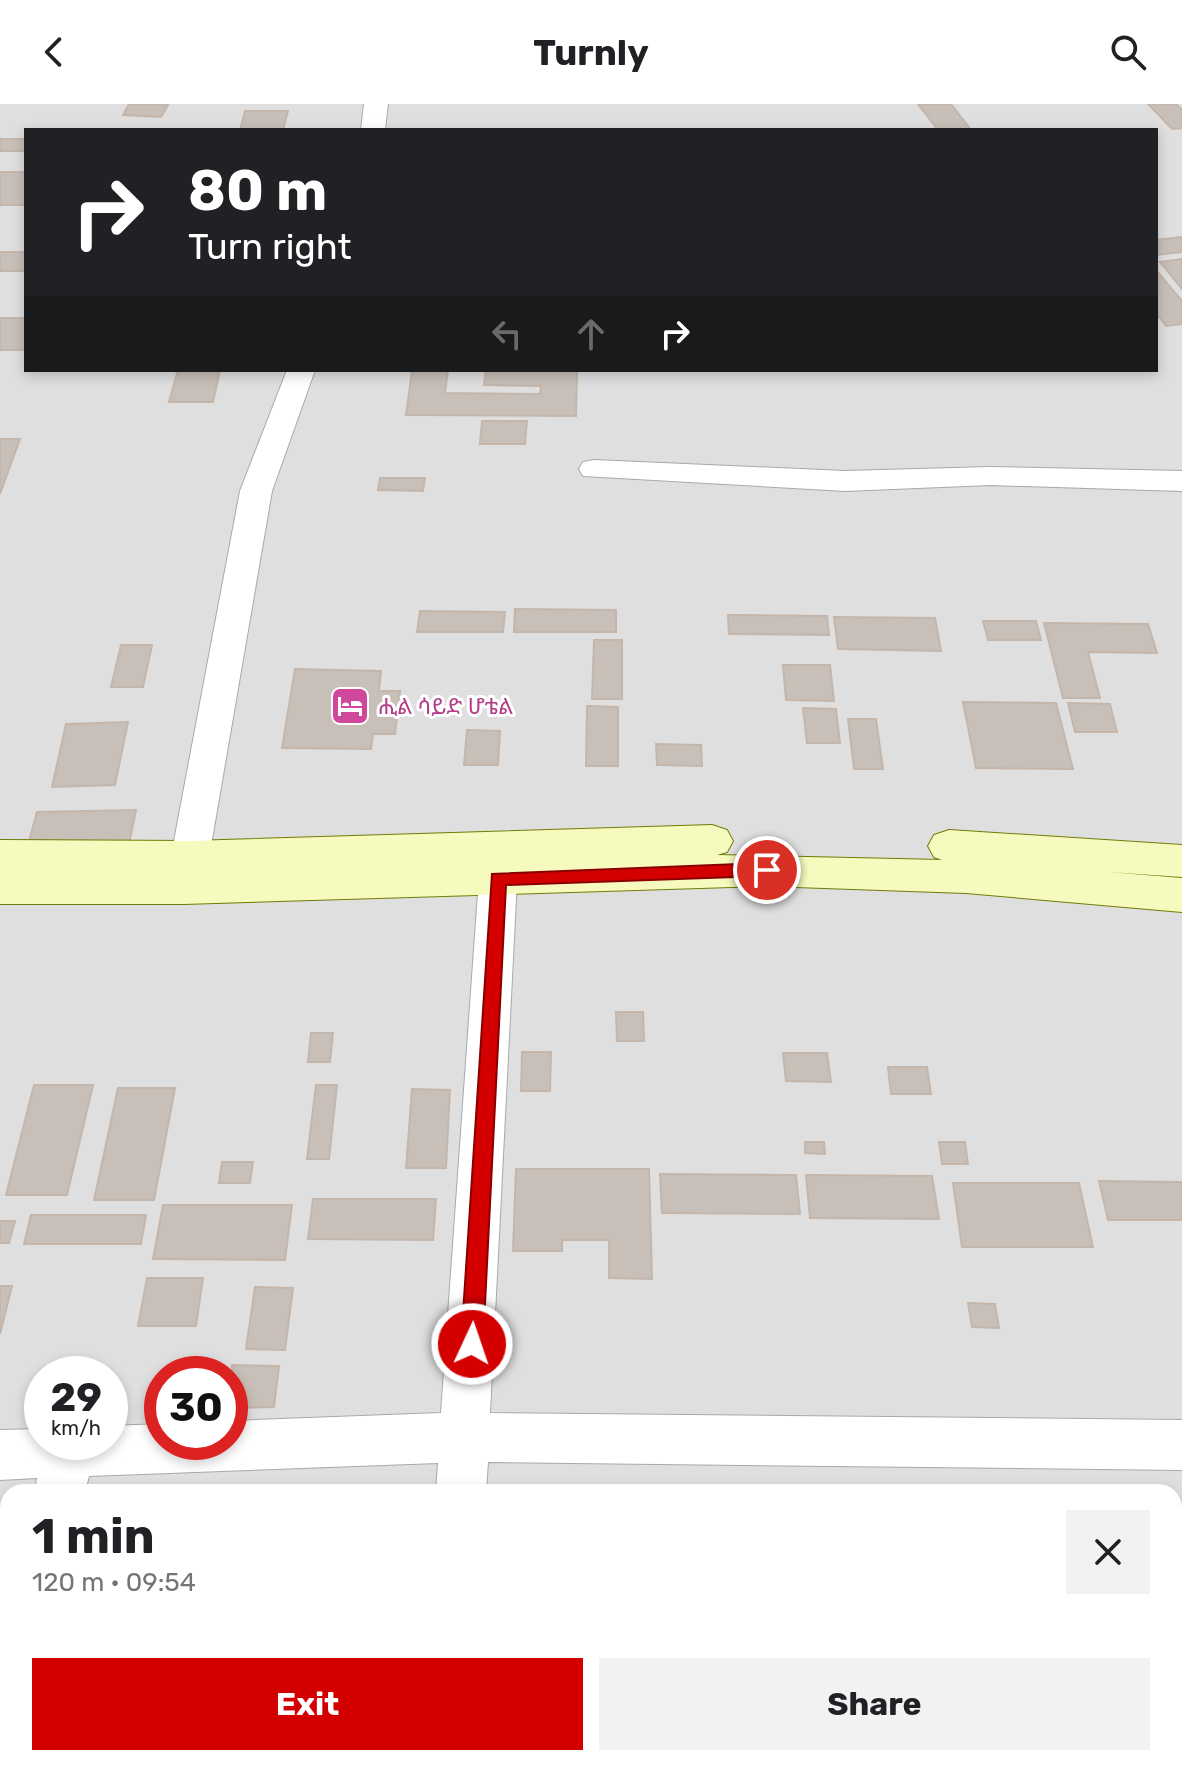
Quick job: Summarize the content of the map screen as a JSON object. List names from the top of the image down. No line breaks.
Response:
{"places":{"hotel":["ሒል ሳይድ ሆቴል"]},"page":{"header":"Turnly","turn":["80 m","Turn right"],"speed":"29 km/h","limit":"30","heading":["1 min","120 m · 09:54"],"buttons":["Exit","Share"]}}
